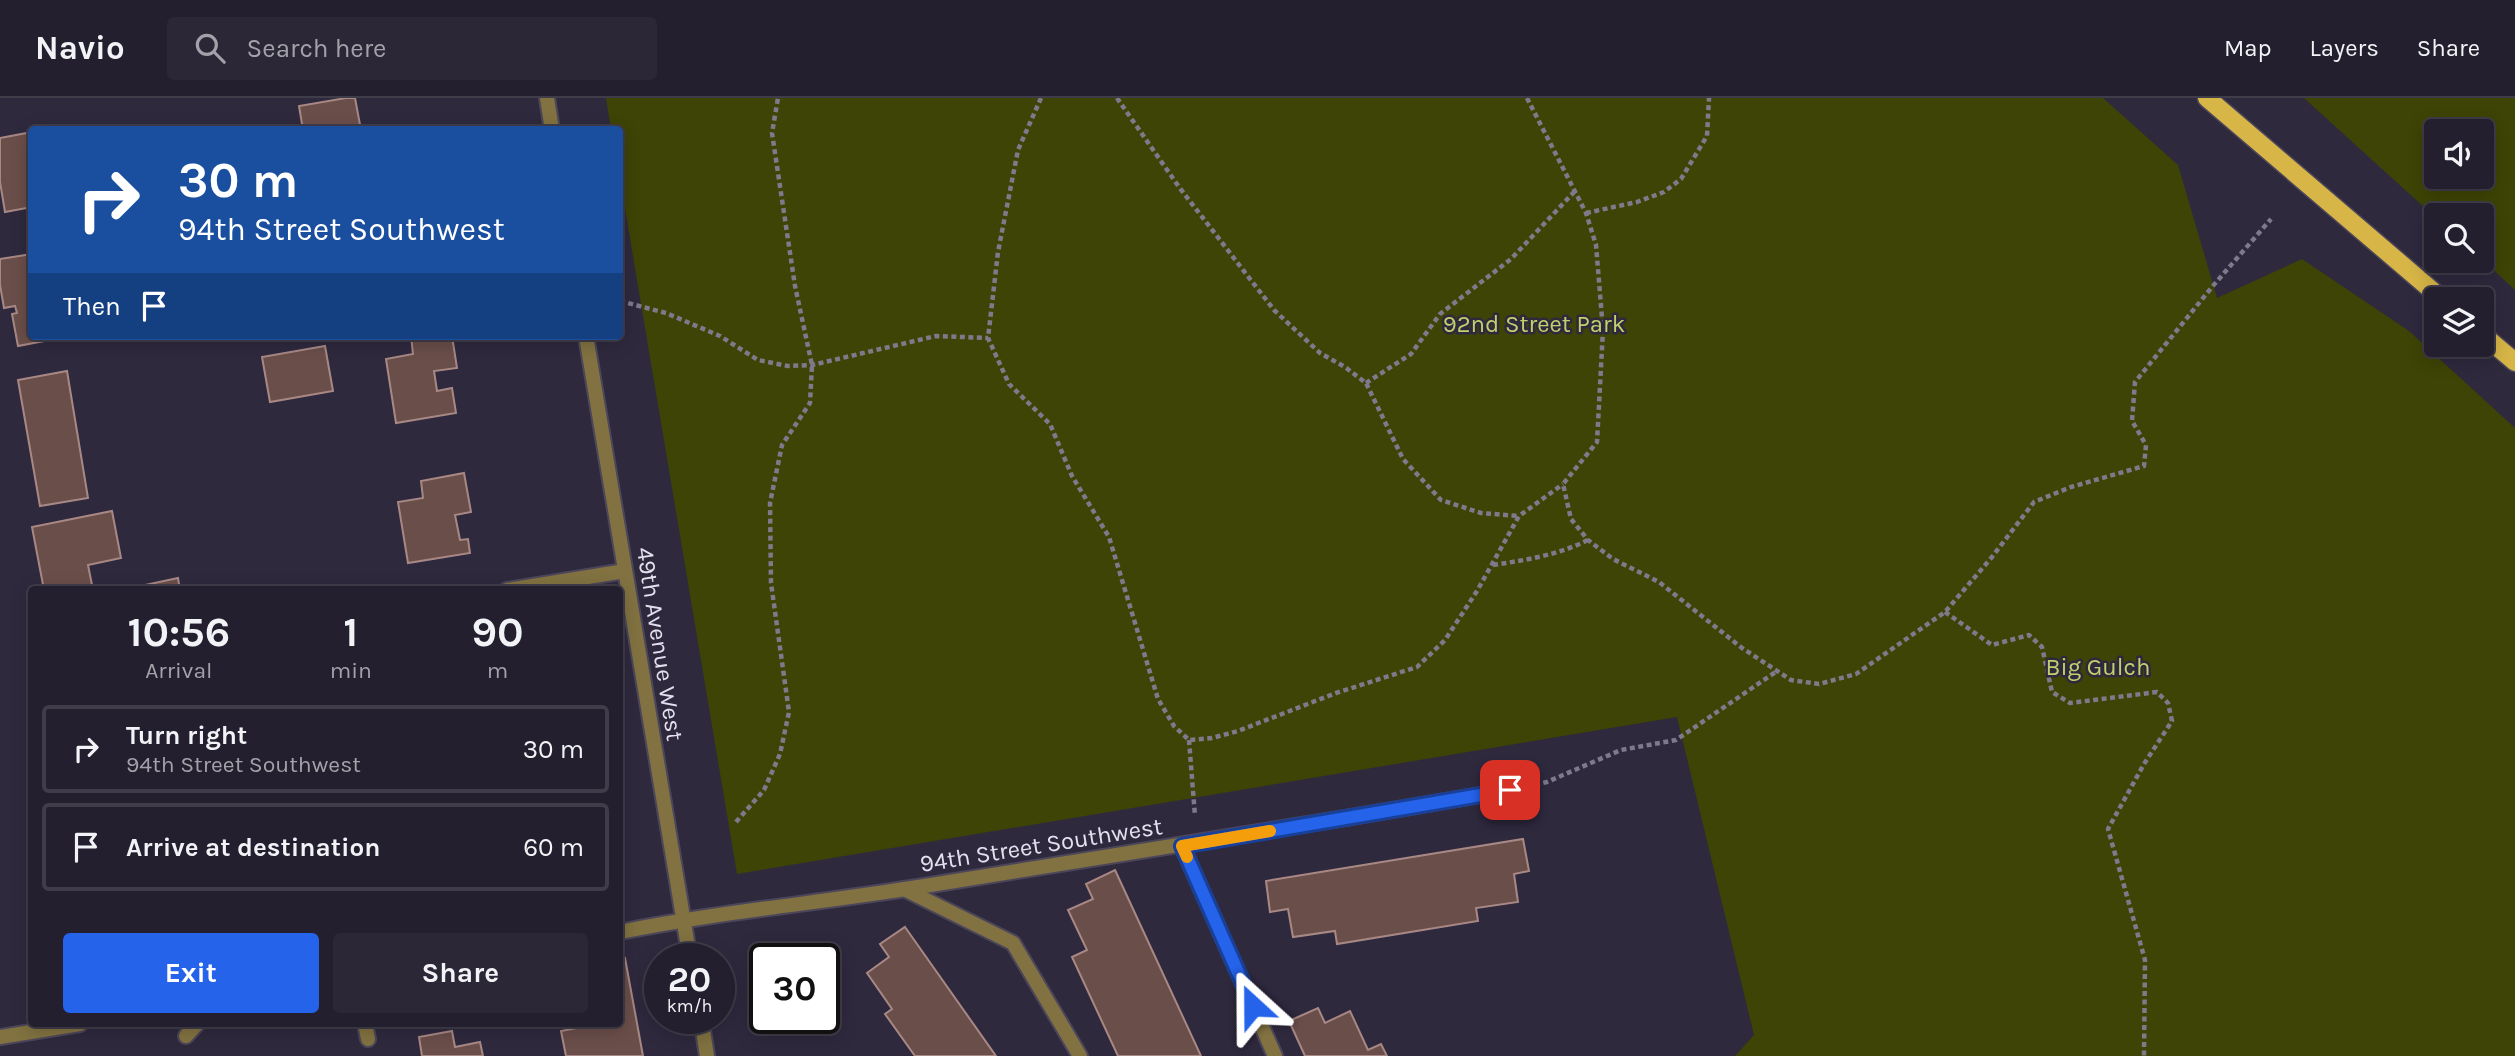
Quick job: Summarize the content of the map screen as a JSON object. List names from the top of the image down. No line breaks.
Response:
{"streets":{"street":["49th Avenue West","94th Street Southwest"]},"crossings":[["49th Avenue West","94th Street Southwest"]],"parks":["92nd Street Park","Big Gulch"],"page":{"header":"Navio","search":"Search here","nav":["Map","Layers","Share"],"turn":["30 m","94th Street Southwest"],"then":"Then","eta":["10:56","Arrival","1","min","90","m"],"list":[{"name":"Turn right","note":"94th Street Southwest","value":"30 m"},{"name":"Arrive at destination","value":"60 m"}],"buttons":["Exit","Share"],"speed":"20 km/h","limit":"30"}}
